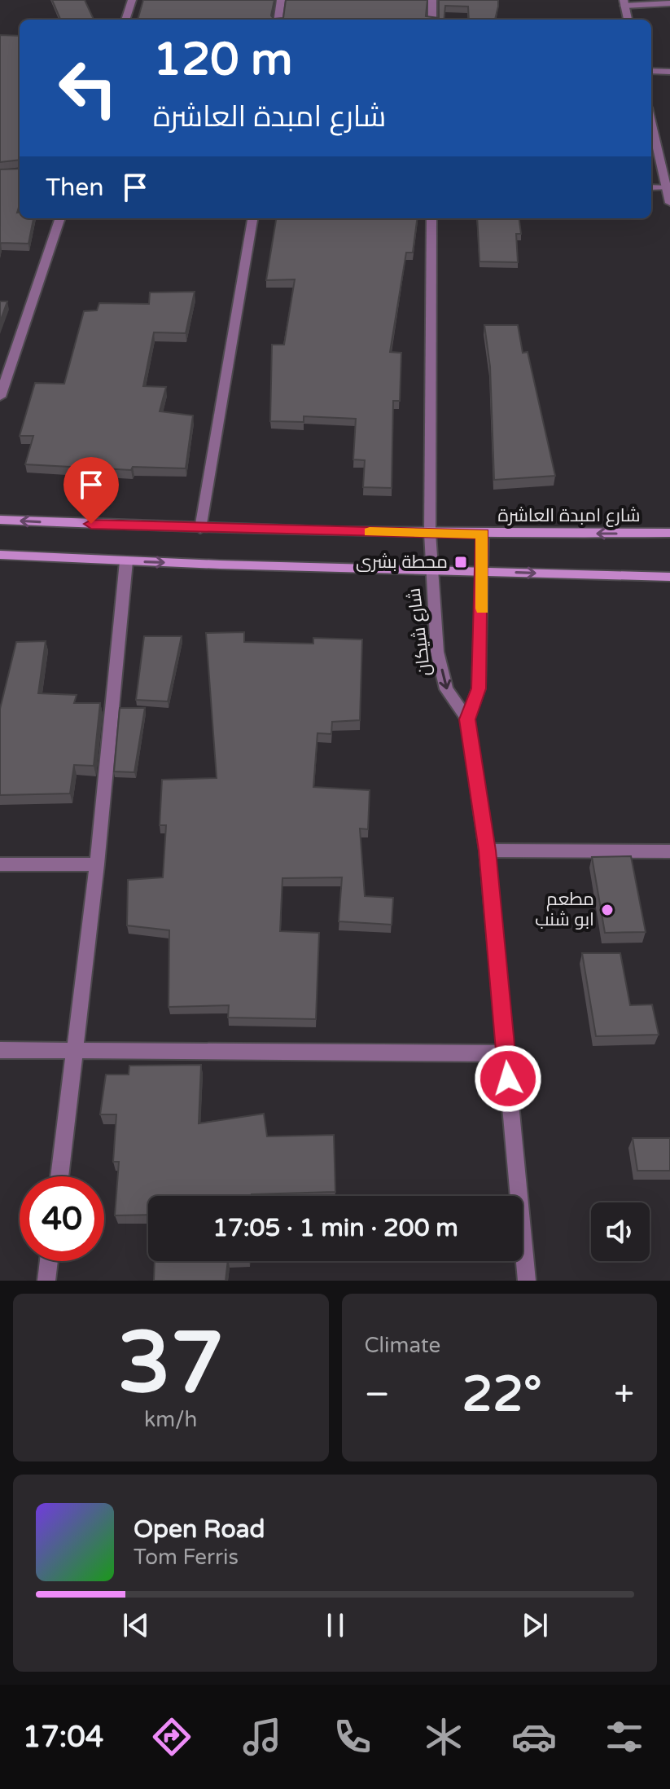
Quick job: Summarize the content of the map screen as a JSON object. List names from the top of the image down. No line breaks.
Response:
{"streets":{"main road":["شارع امبدة العاشرة"],"street":["شارع شيكان"]},"crossings":[["شارع امبدة العاشرة","شارع شيكان"]],"places":{"transit":["محطة بشرى"],"other":["مطعم ابو شنب"]},"page":{"turn":["120 m","شارع امبدة العاشرة"],"then":"Then","limit":"40","trip":"17:05 · 1 min · 200 m","tile":[["37","km/h"],"Climate"],"heat":["−","22°","+"],"song":["Open Road","Tom Ferris"],"tabs":"17:04"}}
